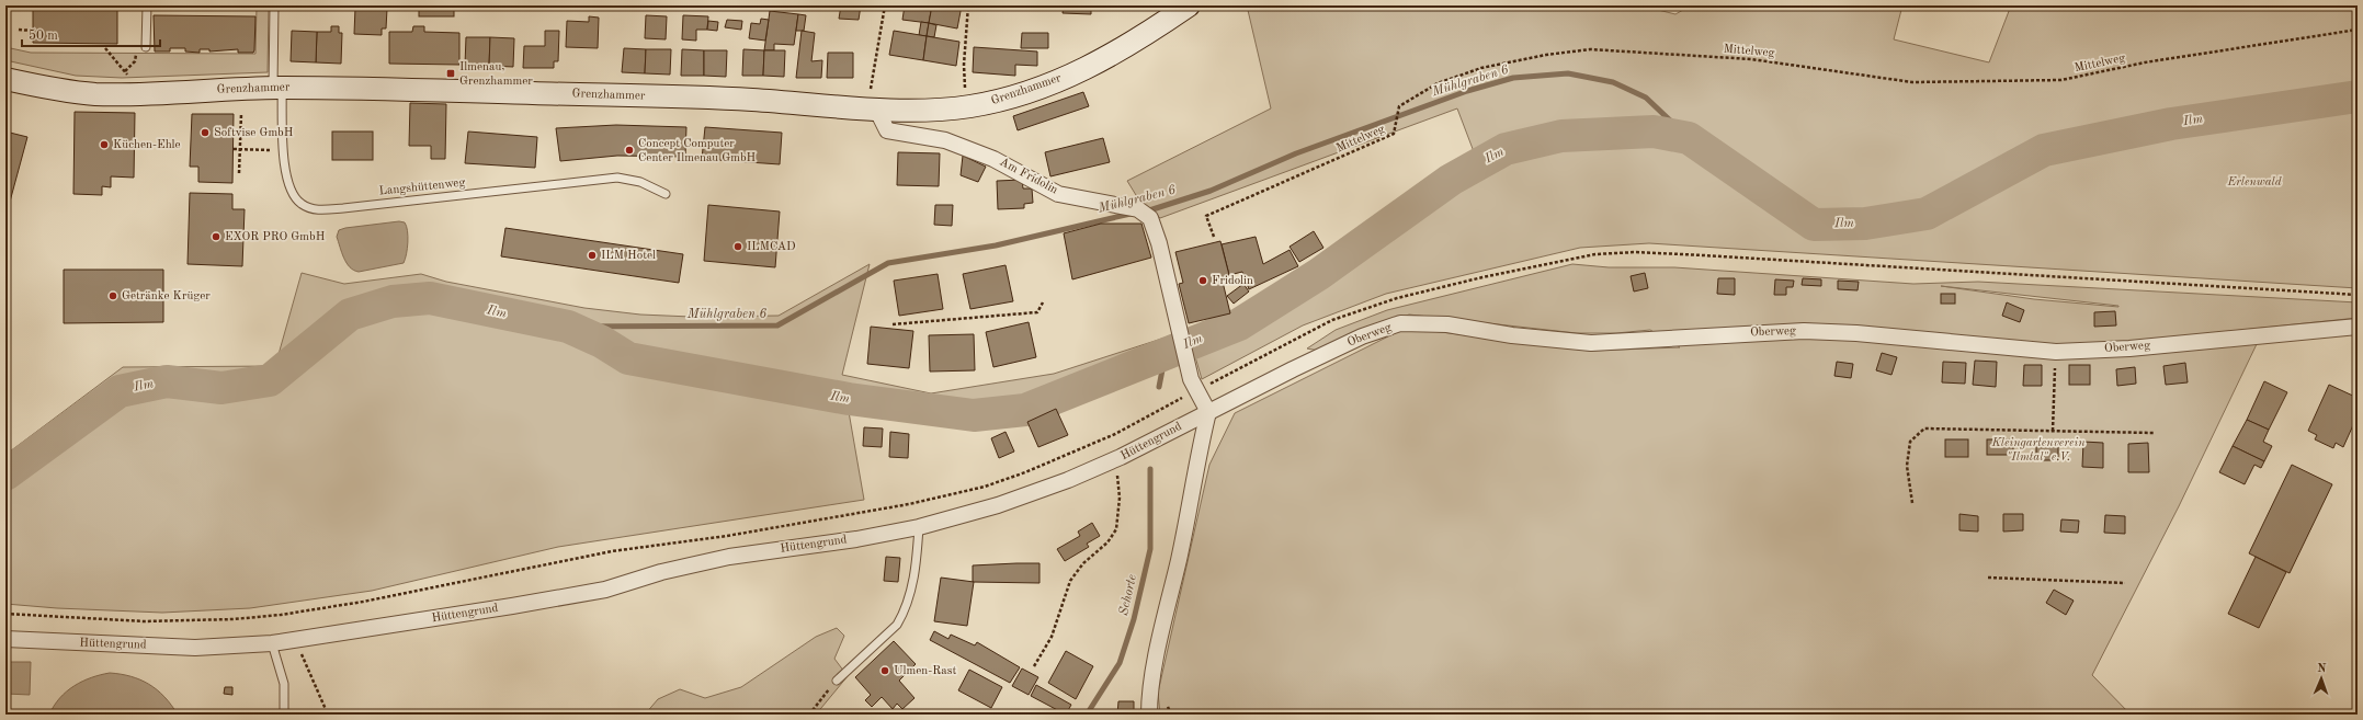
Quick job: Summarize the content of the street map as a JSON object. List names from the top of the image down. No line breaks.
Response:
{"streets":{"main road":["Grenzhammer"],"street":["Am Fridolin","Oberweg","Hüttengrund"],"lane":["Langshüttenweg"],"path":["Mittelweg"]},"crossings":[["Grenzhammer","Am Fridolin"],["Grenzhammer","Langshüttenweg"],["Am Fridolin","Oberweg"],["Am Fridolin","Hüttengrund"],["Oberweg","Hüttengrund"]],"water":["Mühlgraben 6","Ilm","Schorte"],"parks":["Erlenwald","Kleingartenverein \"Ilmtal\" e.V."],"places":{"transit":["Ilmenau, Grenzhammer"],"other":["Softvise GmbH","Küchen-Ehle","Concept Computer Center Ilmenau GmbH","EXOR PRO GmbH","ILMCAD","ILM Hotel","Fridolin","Getränke Krüger","Ulmen-Rast"]},"scale_bar":"50 m","north":"top"}
